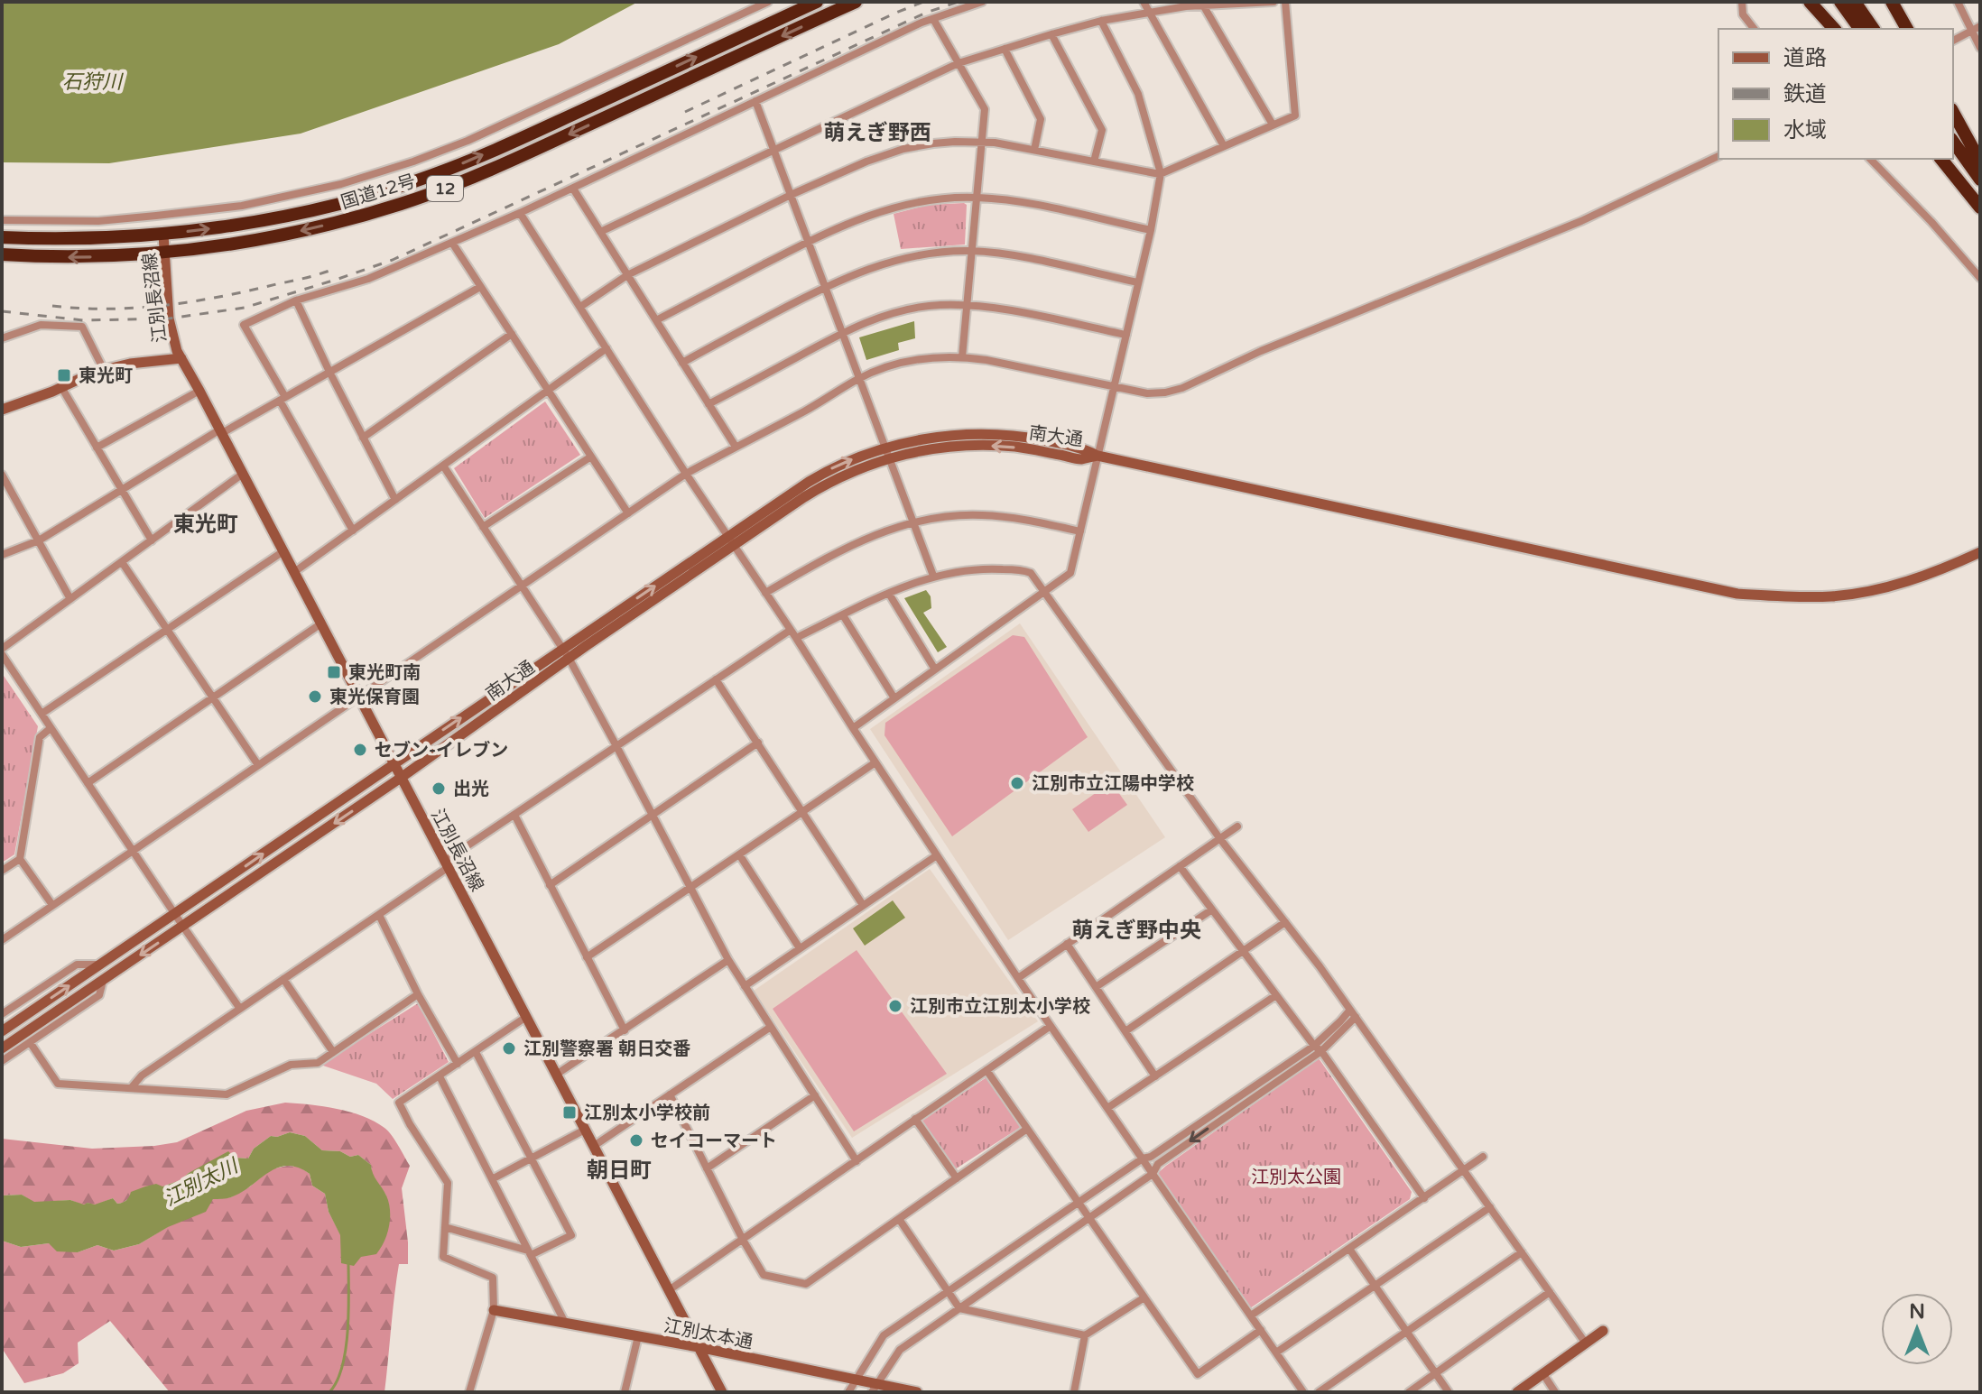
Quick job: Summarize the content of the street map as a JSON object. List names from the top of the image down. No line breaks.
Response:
{"streets":{"highway":["12","国道12号"],"street":["江別長沼線","南大通","江別太本通"]},"crossings":[["国道12号","江別長沼線"],["江別長沼線","南大通"],["江別長沼線","江別太本通"]],"districts":["萌えぎ野西","東光町","萌えぎ野中央","朝日町"],"water":["石狩川","江別太川"],"parks":["江別太公園"],"places":{"transit":["東光町","東光町南","江別太小学校前"],"other":["東光保育園","セブン-イレブン","江別市立江陽中学校","出光","江別市立江別太小学校","江別警察署 朝日交番","セイコーマート"]},"legend":["道路","鉄道","水域"],"north":"top"}
